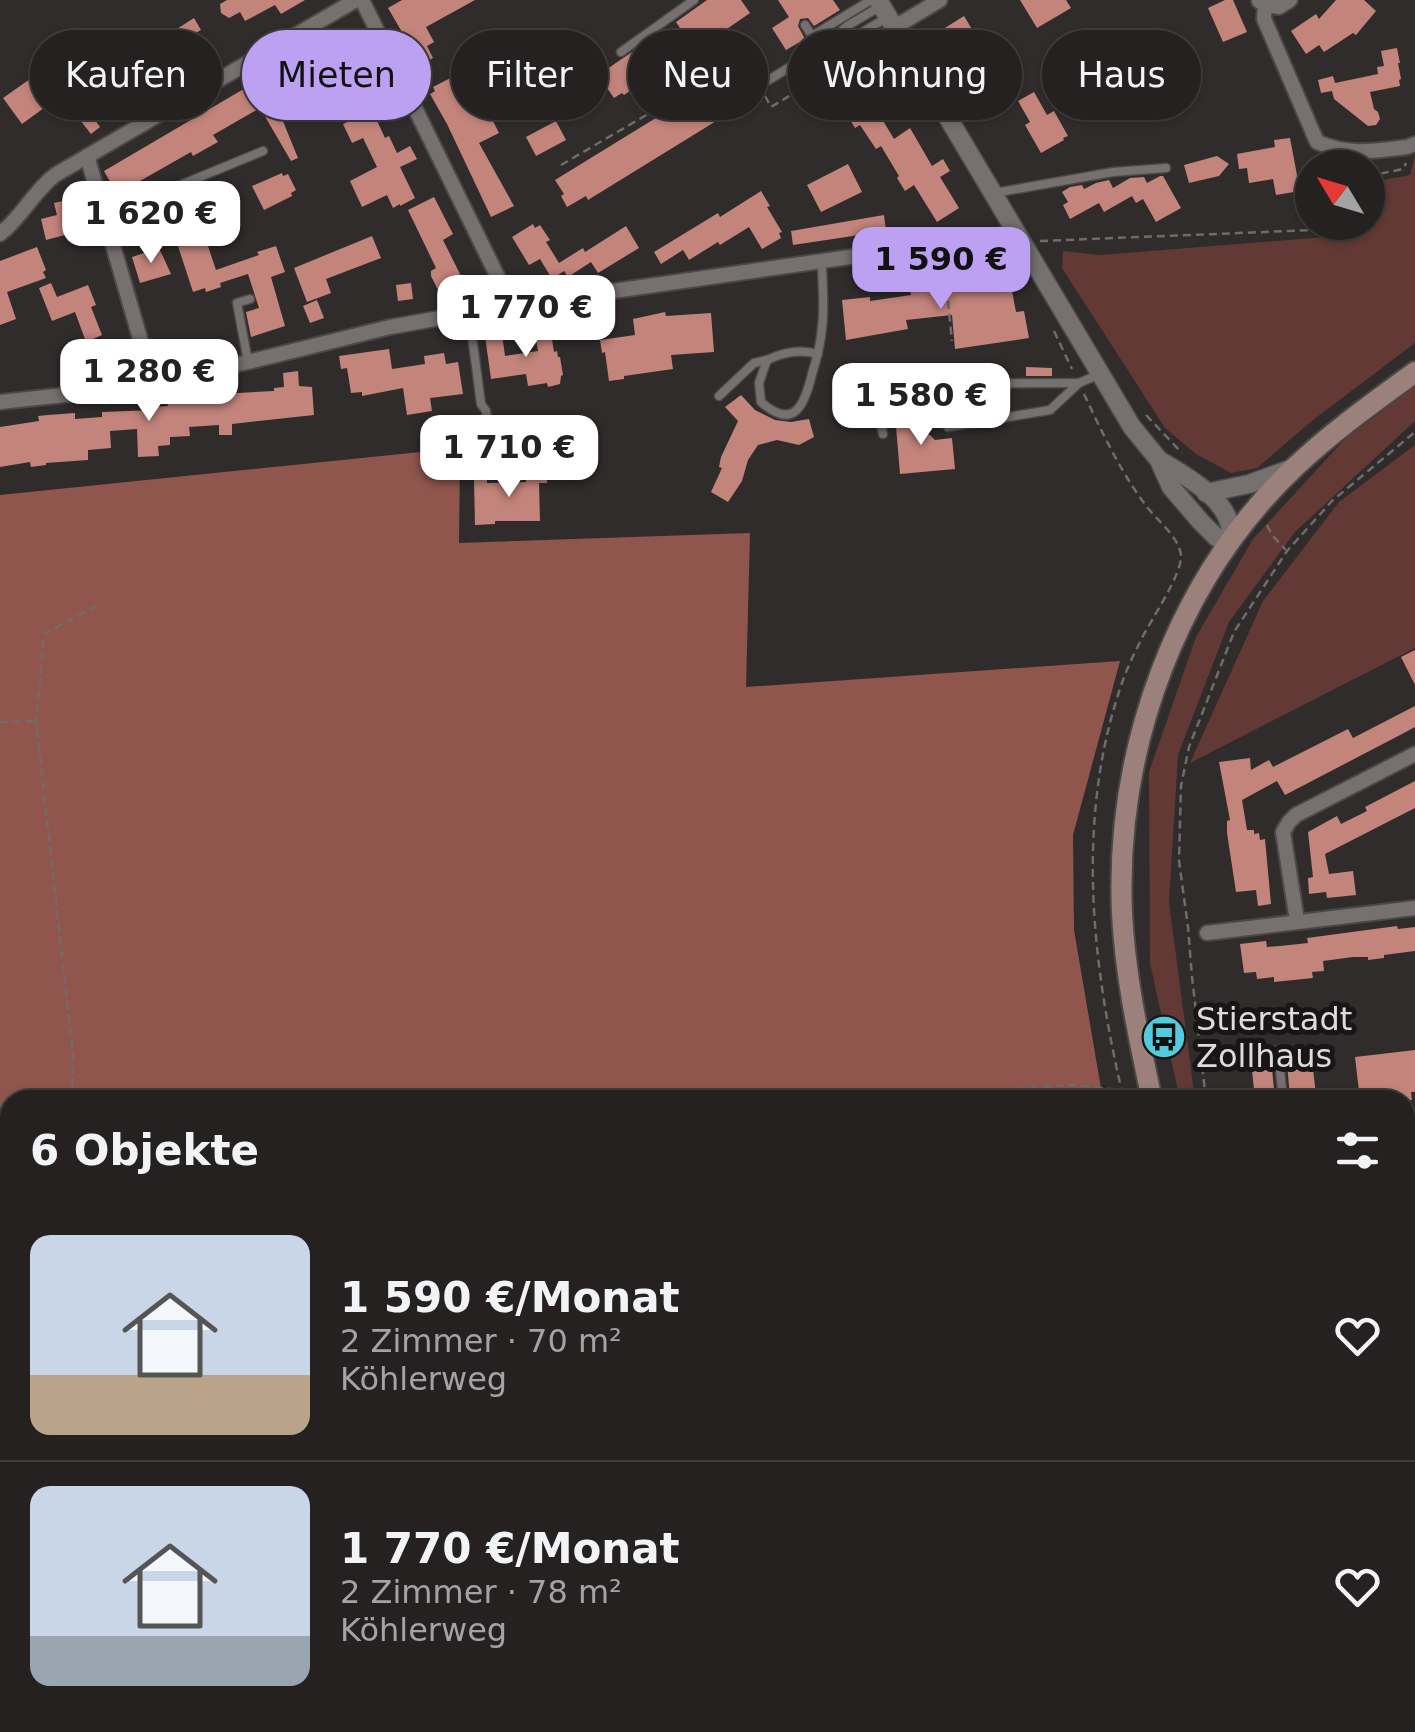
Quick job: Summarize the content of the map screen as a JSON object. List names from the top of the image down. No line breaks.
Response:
{"places":{"bus stop":["Stierstadt Zollhaus"]},"north":"top left","page":{"chip":["Kaufen","Mieten","Filter","Neu","Wohnung","Haus"],"price":["1 620 €","1 590 €","1 770 €","1 280 €","1 580 €","1 710 €"],"heading":"6 Objekte","list":[{"name":"1 590 €/Monat","note":"2 Zimmer · 70 m² · Köhlerweg"},{"name":"1 770 €/Monat","note":"2 Zimmer · 78 m² · Köhlerweg"}]}}
